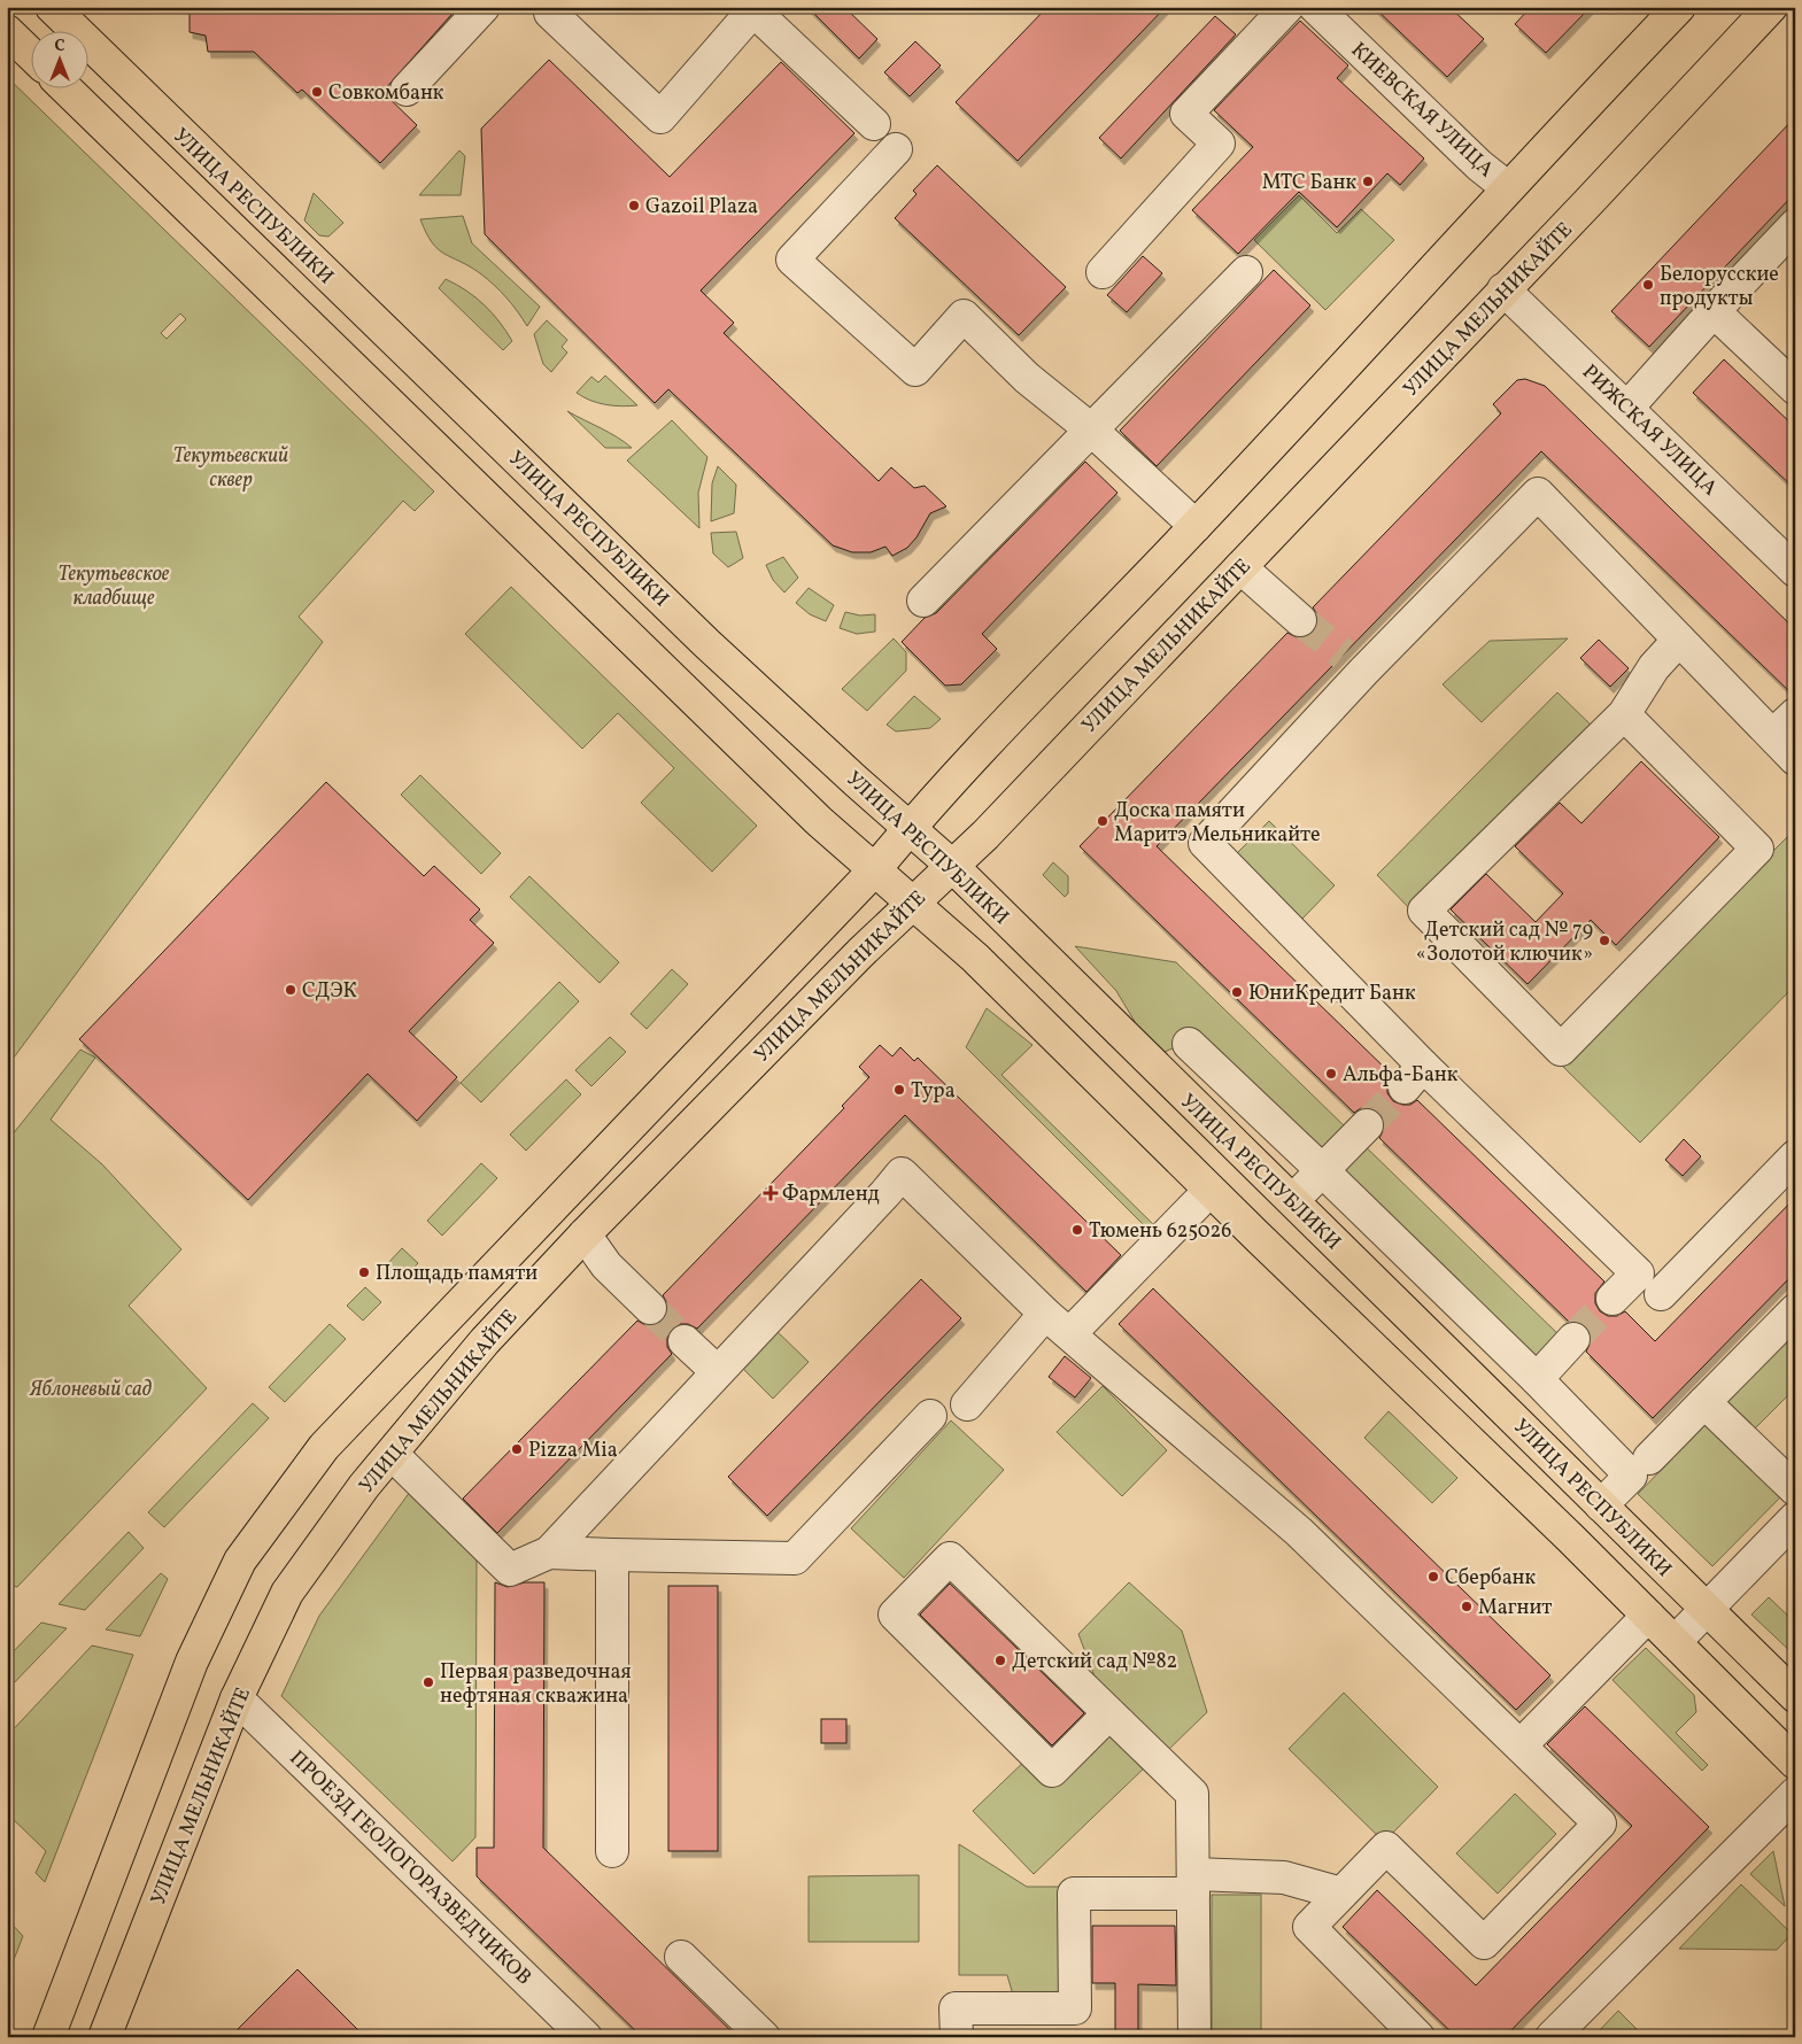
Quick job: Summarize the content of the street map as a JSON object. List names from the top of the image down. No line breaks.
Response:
{"streets":{"main road":["УЛИЦА РЕСПУБЛИКИ","УЛИЦА МЕЛЬНИКАЙТЕ"],"street":["КИЕВСКАЯ УЛИЦА","РИЖСКАЯ УЛИЦА","ПРОЕЗД ГЕОЛОГОРАЗВЕДЧИКОВ"]},"crossings":[["КИЕВСКАЯ УЛИЦА","УЛИЦА МЕЛЬНИКАЙТЕ"],["УЛИЦА РЕСПУБЛИКИ","УЛИЦА МЕЛЬНИКАЙТЕ"],["УЛИЦА МЕЛЬНИКАЙТЕ","РИЖСКАЯ УЛИЦА"],["УЛИЦА МЕЛЬНИКАЙТЕ","ПРОЕЗД ГЕОЛОГОРАЗВЕДЧИКОВ"]],"parks":["Текутьевский сквер","Текутьевское кладбище","Яблоневый сад"],"places":{"other":["Совкомбанк","МТС Банк","Gazoil Plaza","Белорусские продукты","Доска памяти Маритэ Мельникайте","Детский сад № 79 «Золотой ключик»","СДЭК","ЮниКредит Банк","Альфа-Банк","Тура","Тюмень 625026","Площадь памяти","Pizza Mia","Сбербанк","Магнит","Детский сад №82","Первая разведочная нефтяная скважина"],"health":["Фармленд"]},"north":"top"}
